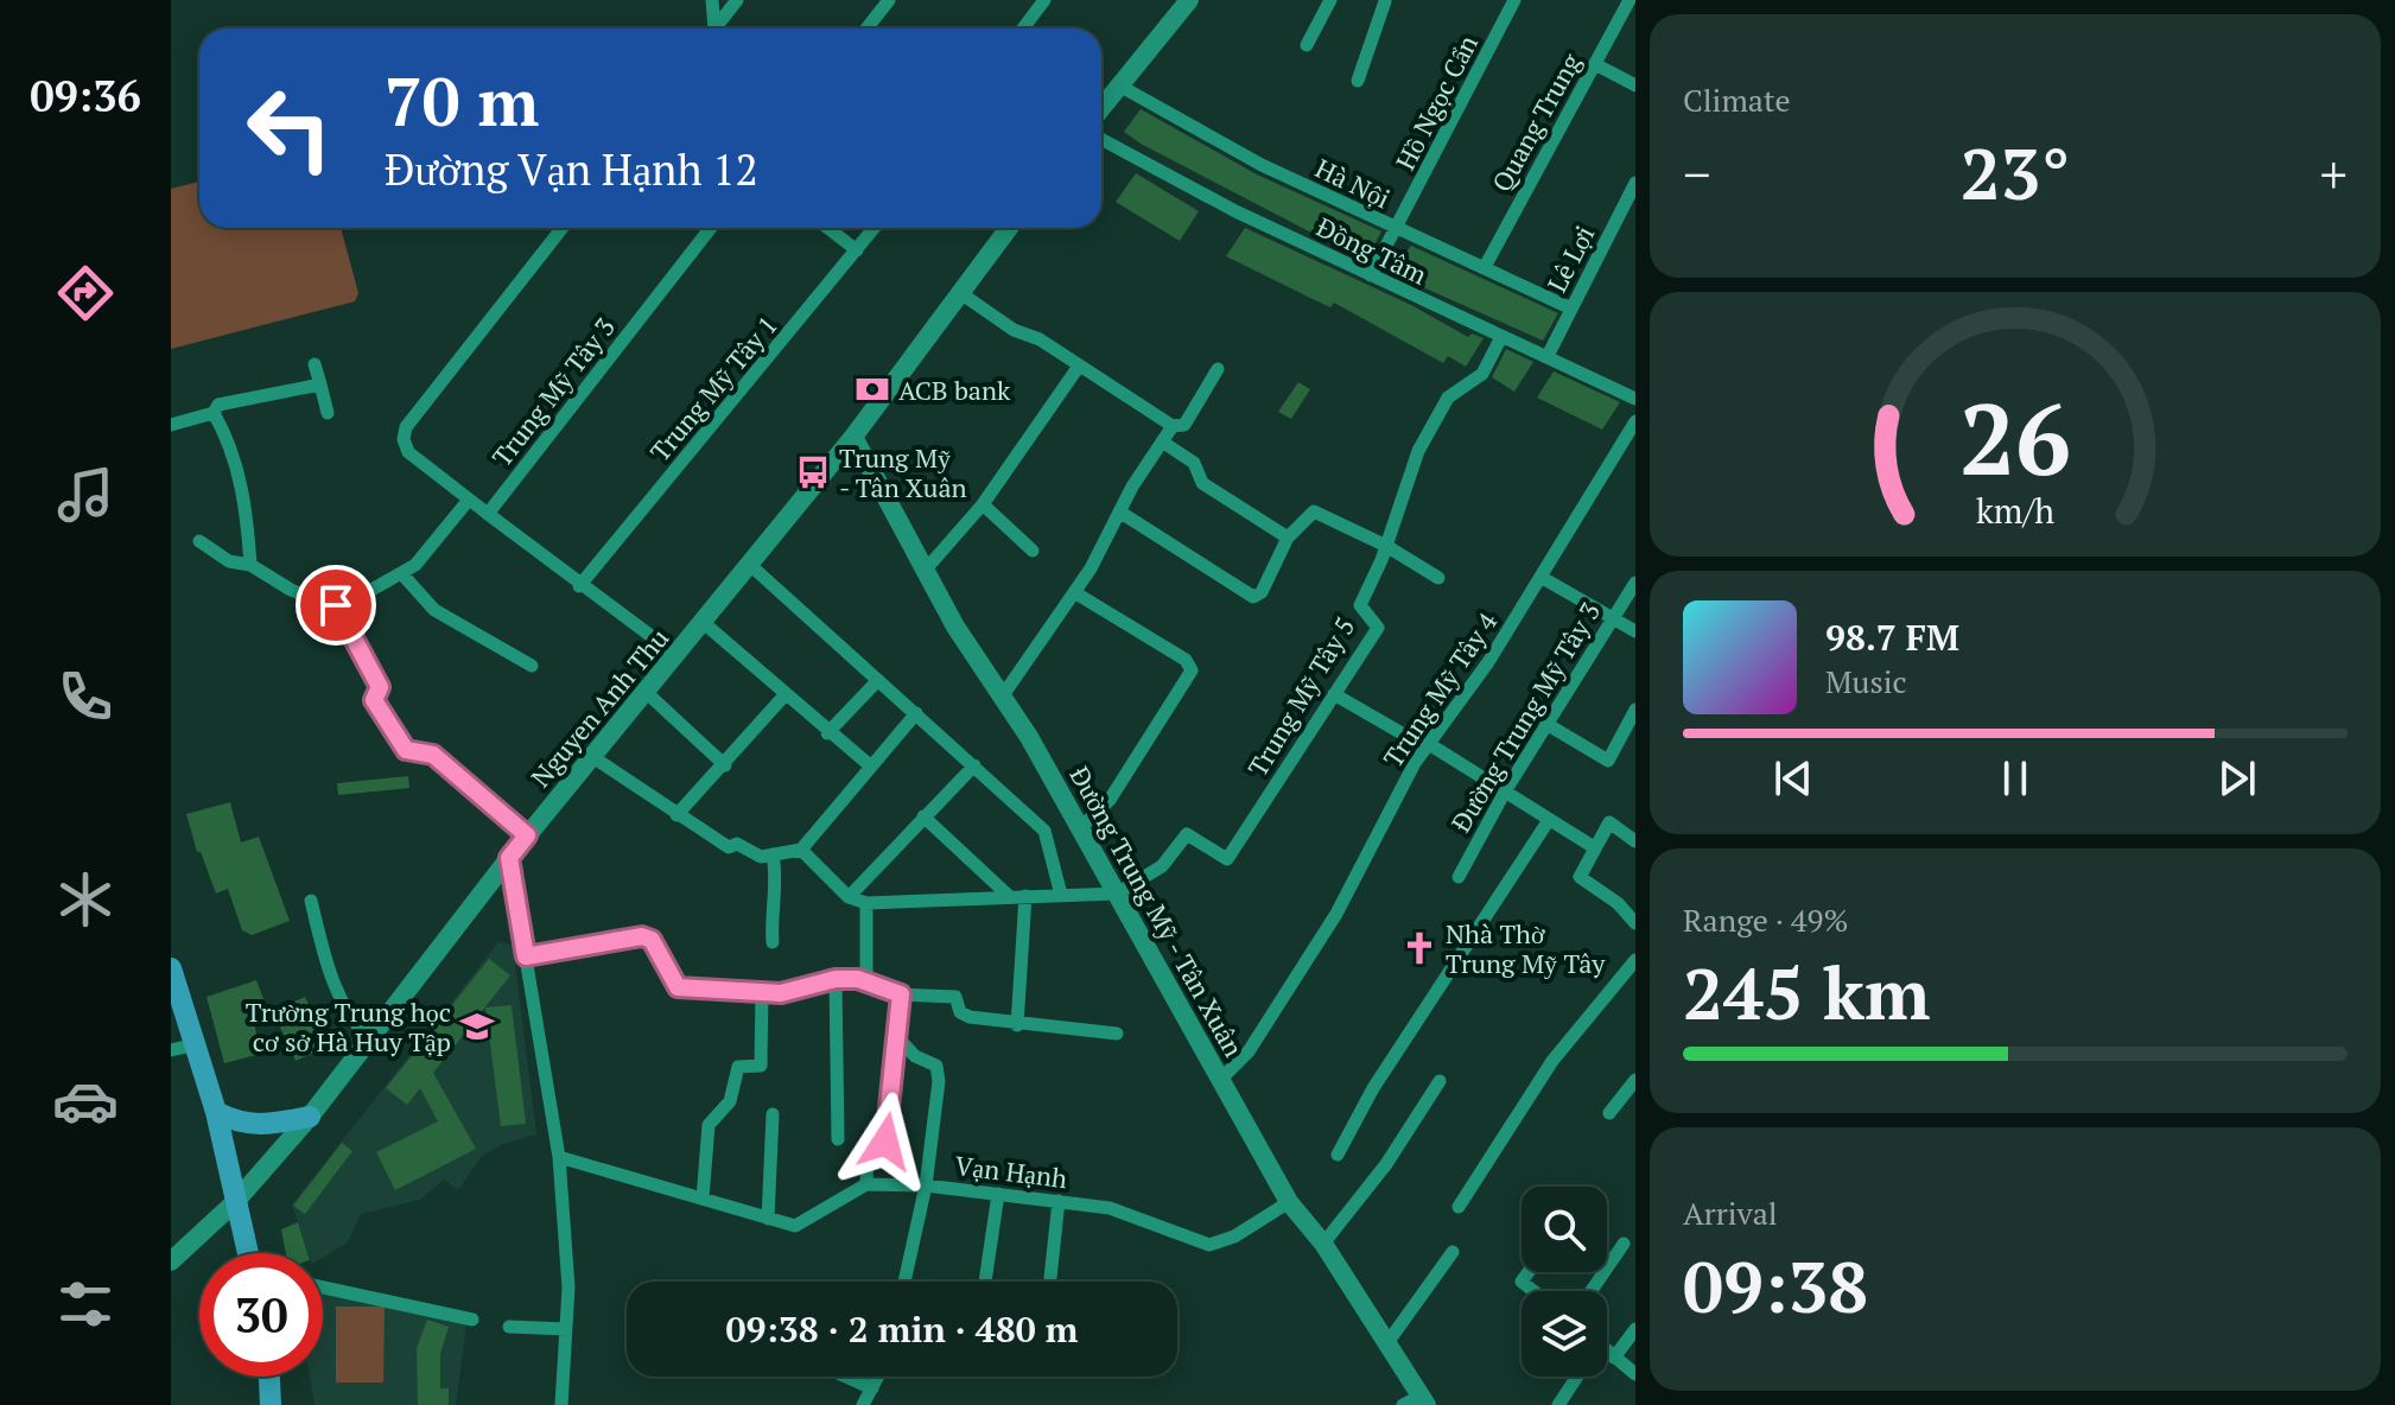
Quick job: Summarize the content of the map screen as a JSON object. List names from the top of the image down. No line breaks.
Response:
{"streets":{"main road":["Nguyen Anh Thu","Đường Trung Mỹ - Tân Xuân"],"street":["Hồ Ngọc Cẩn","Quang Trung","Hà Nội","Đồng Tâm","Lê Lợi","Trung Mỹ Tây 1","Trung Mỹ Tây 3","Trung Mỹ Tây 4","Trung Mỹ Tây 5","Đường Trung Mỹ Tây 3","Vạn Hạnh"]},"crossings":[["Hồ Ngọc Cẩn","Hà Nội"],["Hồ Ngọc Cẩn","Đồng Tâm"],["Quang Trung","Hà Nội"],["Hà Nội","Lê Lợi"],["Đồng Tâm","Lê Lợi"],["Đồng Tâm","Trung Mỹ Tây 5"],["Trung Mỹ Tây 4","Đường Trung Mỹ - Tân Xuân"],["Trung Mỹ Tây 5","Đường Trung Mỹ - Tân Xuân"],["Nguyen Anh Thu","Đường Trung Mỹ - Tân Xuân"],["Đường Trung Mỹ - Tân Xuân","Vạn Hạnh"]],"places":{"bank":["ACB bank"],"bus stop":["Trung Mỹ - Tân Xuân"],"church":["Nhà Thờ Trung Mỹ Tây"],"school or university":["Trường Trung học cơ sở Hà Huy Tập"]},"page":{"tabs":"09:36","tile":["Climate",["Range · 49%","245 km"],["Arrival","09:38"]],"turn":["70 m","Đường Vạn Hạnh 12"],"heat":["−","23°","+"],"song":["98.7 FM","Music"],"limit":"30","trip":"09:38 · 2 min · 480 m","gauge":["26","km/h"]}}
